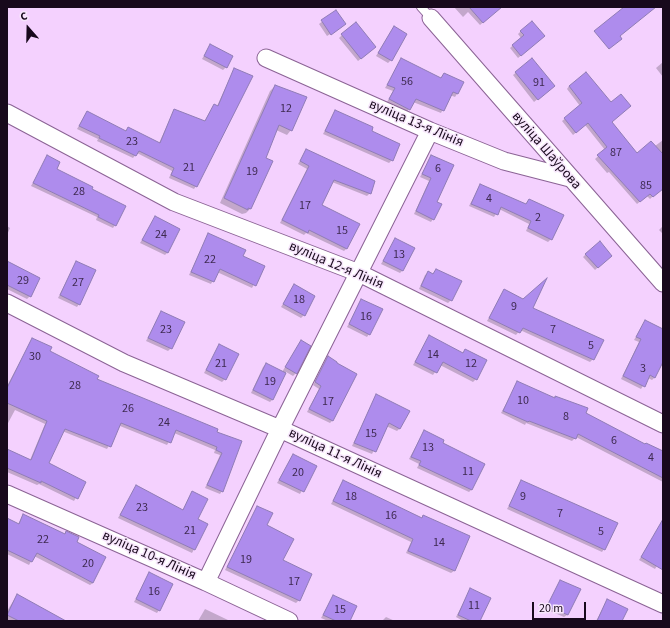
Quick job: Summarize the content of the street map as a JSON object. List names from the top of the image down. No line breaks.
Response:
{"streets":{"street":["вуліца 13-я Лінія","вуліца Шаўрова","вуліца 12-я Лінія","вуліца 11-я Лінія","вуліца 10-я Лінія"]},"crossings":[["вуліца 13-я Лінія","вуліца Шаўрова"]],"house_numbers":["56","91","12","23","87","21","6","19","85","28","4","17","2","15","24","13","22","29","27","18","9","16","23","7","5","14","30","21","12","3","19","28","10","17","26","8","24","15","6","13","4","11","20","18","9","23","7","16","21","5","22","14","19","20","17","16","11","15"],"scale_bar":"20 m","north":"top"}
